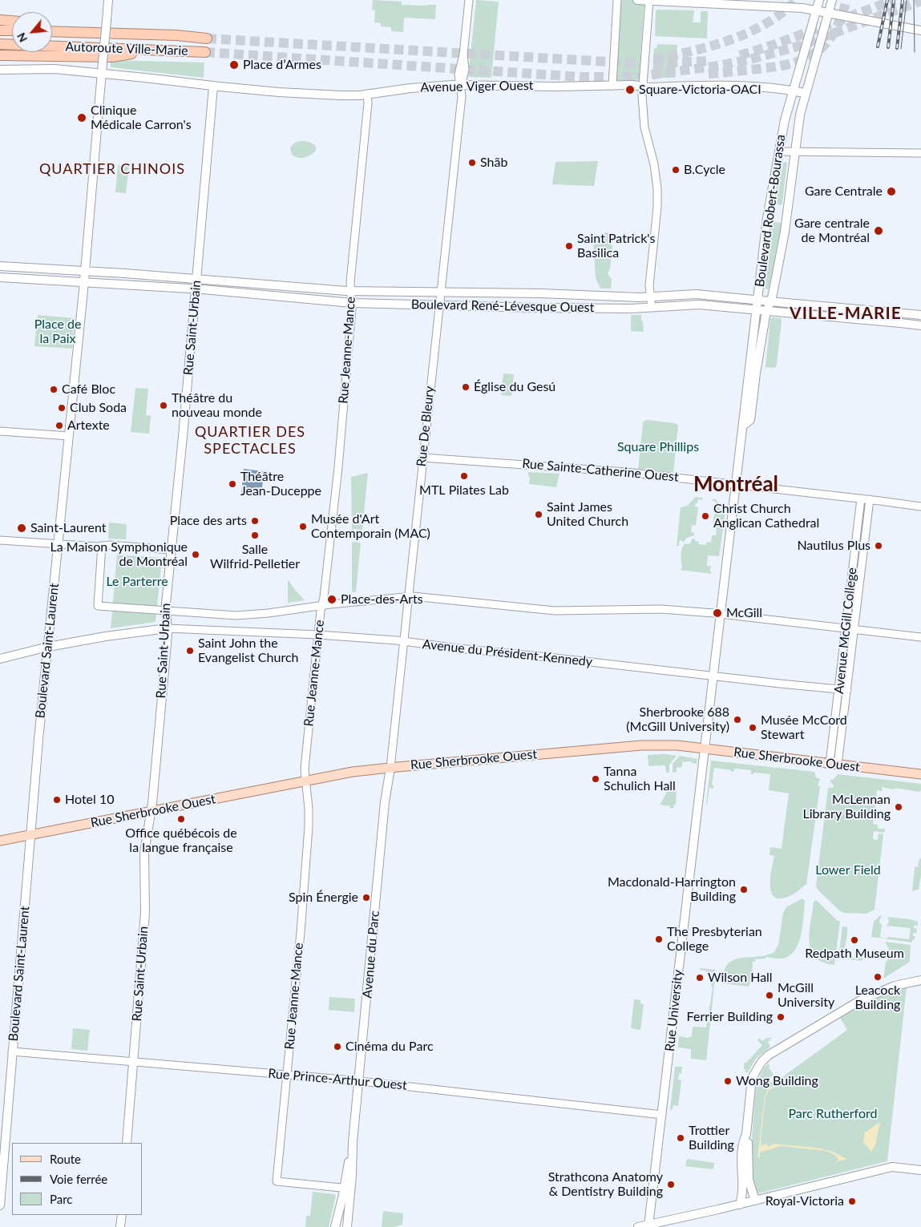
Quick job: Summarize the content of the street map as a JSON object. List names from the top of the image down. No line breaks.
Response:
{"streets":{"highway":["Autoroute Ville-Marie"],"main road":["Avenue Viger Ouest","Boulevard Robert-Bourassa","Boulevard René-Lévesque Ouest","Rue Saint-Urbain","Boulevard Saint-Laurent","Rue Sherbrooke Ouest","Avenue du Parc","Rue University"],"street":["Rue Jeanne-Mance","Rue De Bleury","Rue Sainte-Catherine Ouest","Avenue McGill College","Avenue du Président-Kennedy","Rue Prince-Arthur Ouest"]},"crossings":[["Avenue Viger Ouest","Boulevard Robert-Bourassa"],["Avenue Viger Ouest","Rue Saint-Urbain"],["Avenue Viger Ouest","Rue Jeanne-Mance"],["Avenue Viger Ouest","Rue De Bleury"],["Avenue Viger Ouest","Boulevard Saint-Laurent"],["Boulevard Robert-Bourassa","Boulevard René-Lévesque Ouest"],["Boulevard Robert-Bourassa","Rue Sainte-Catherine Ouest"],["Boulevard Robert-Bourassa","Avenue du Président-Kennedy"],["Boulevard Robert-Bourassa","Rue Sherbrooke Ouest"],["Boulevard Robert-Bourassa","Rue University"],["Boulevard René-Lévesque Ouest","Rue Saint-Urbain"],["Boulevard René-Lévesque Ouest","Rue Jeanne-Mance"],["Boulevard René-Lévesque Ouest","Rue De Bleury"],["Boulevard René-Lévesque Ouest","Boulevard Saint-Laurent"],["Rue Saint-Urbain","Avenue du Président-Kennedy"],["Rue Saint-Urbain","Rue Sherbrooke Ouest"],["Rue Saint-Urbain","Rue Prince-Arthur Ouest"],["Rue Jeanne-Mance","Avenue du Président-Kennedy"],["Rue Jeanne-Mance","Rue Sherbrooke Ouest"],["Rue Jeanne-Mance","Avenue du Parc"],["Rue Jeanne-Mance","Rue Prince-Arthur Ouest"],["Rue De Bleury","Rue Sainte-Catherine Ouest"],["Rue De Bleury","Avenue du Président-Kennedy"],["Rue De Bleury","Rue Sherbrooke Ouest"],["Rue De Bleury","Avenue du Parc"],["Rue Sainte-Catherine Ouest","Avenue McGill College"],["Avenue McGill College","Avenue du Président-Kennedy"],["Avenue McGill College","Rue Sherbrooke Ouest"],["Boulevard Saint-Laurent","Rue Sherbrooke Ouest"],["Boulevard Saint-Laurent","Rue Prince-Arthur Ouest"],["Rue Sherbrooke Ouest","Avenue du Parc"],["Rue Sherbrooke Ouest","Rue University"],["Avenue du Parc","Rue Prince-Arthur Ouest"],["Rue University","Rue Prince-Arthur Ouest"]],"districts":["QUARTIER CHINOIS","VILLE-MARIE","QUARTIER DES SPECTACLES","Montréal"],"parks":["Place de la Paix","Square Phillips","Le Parterre","Lower Field","Parc Rutherford"],"places":["Place d’Armes","Square-Victoria-OACI","Clinique Médicale Carron's","Shãb","B.Cycle","Gare Centrale","Gare centrale de Montréal","Saint Patrick's Basilica","Église du Gesú","Café Bloc","Théâtre du nouveau monde","Club Soda","Artexte","MTL Pilates Lab","Théâtre Jean-Duceppe","Saint James United Church","Christ Church Anglican Cathedral","Place des arts","Musée d'Art Contemporain (MAC)","Saint-Laurent","Salle Wilfrid-Pelletier","Nautilus Plus","La Maison Symphonique de Montréal","Place-des-Arts","McGill","Saint John the Evangelist Church","Sherbrooke 688 (McGill University)","Musée McCord Stewart","Tanna Schulich Hall","Hotel 10","McLennan Library Building","Office québécois de la langue française","Macdonald-Harrington Building","Spin Énergie","The Presbyterian College","Redpath Museum","Leacock Building","Wilson Hall","McGill University","Ferrier Building","Cinéma du Parc","Wong Building","Trottier Building","Strathcona Anatomy & Dentistry Building","Royal-Victoria"],"legend":["Route","Voie ferrée","Parc"],"north":"bottom left"}
